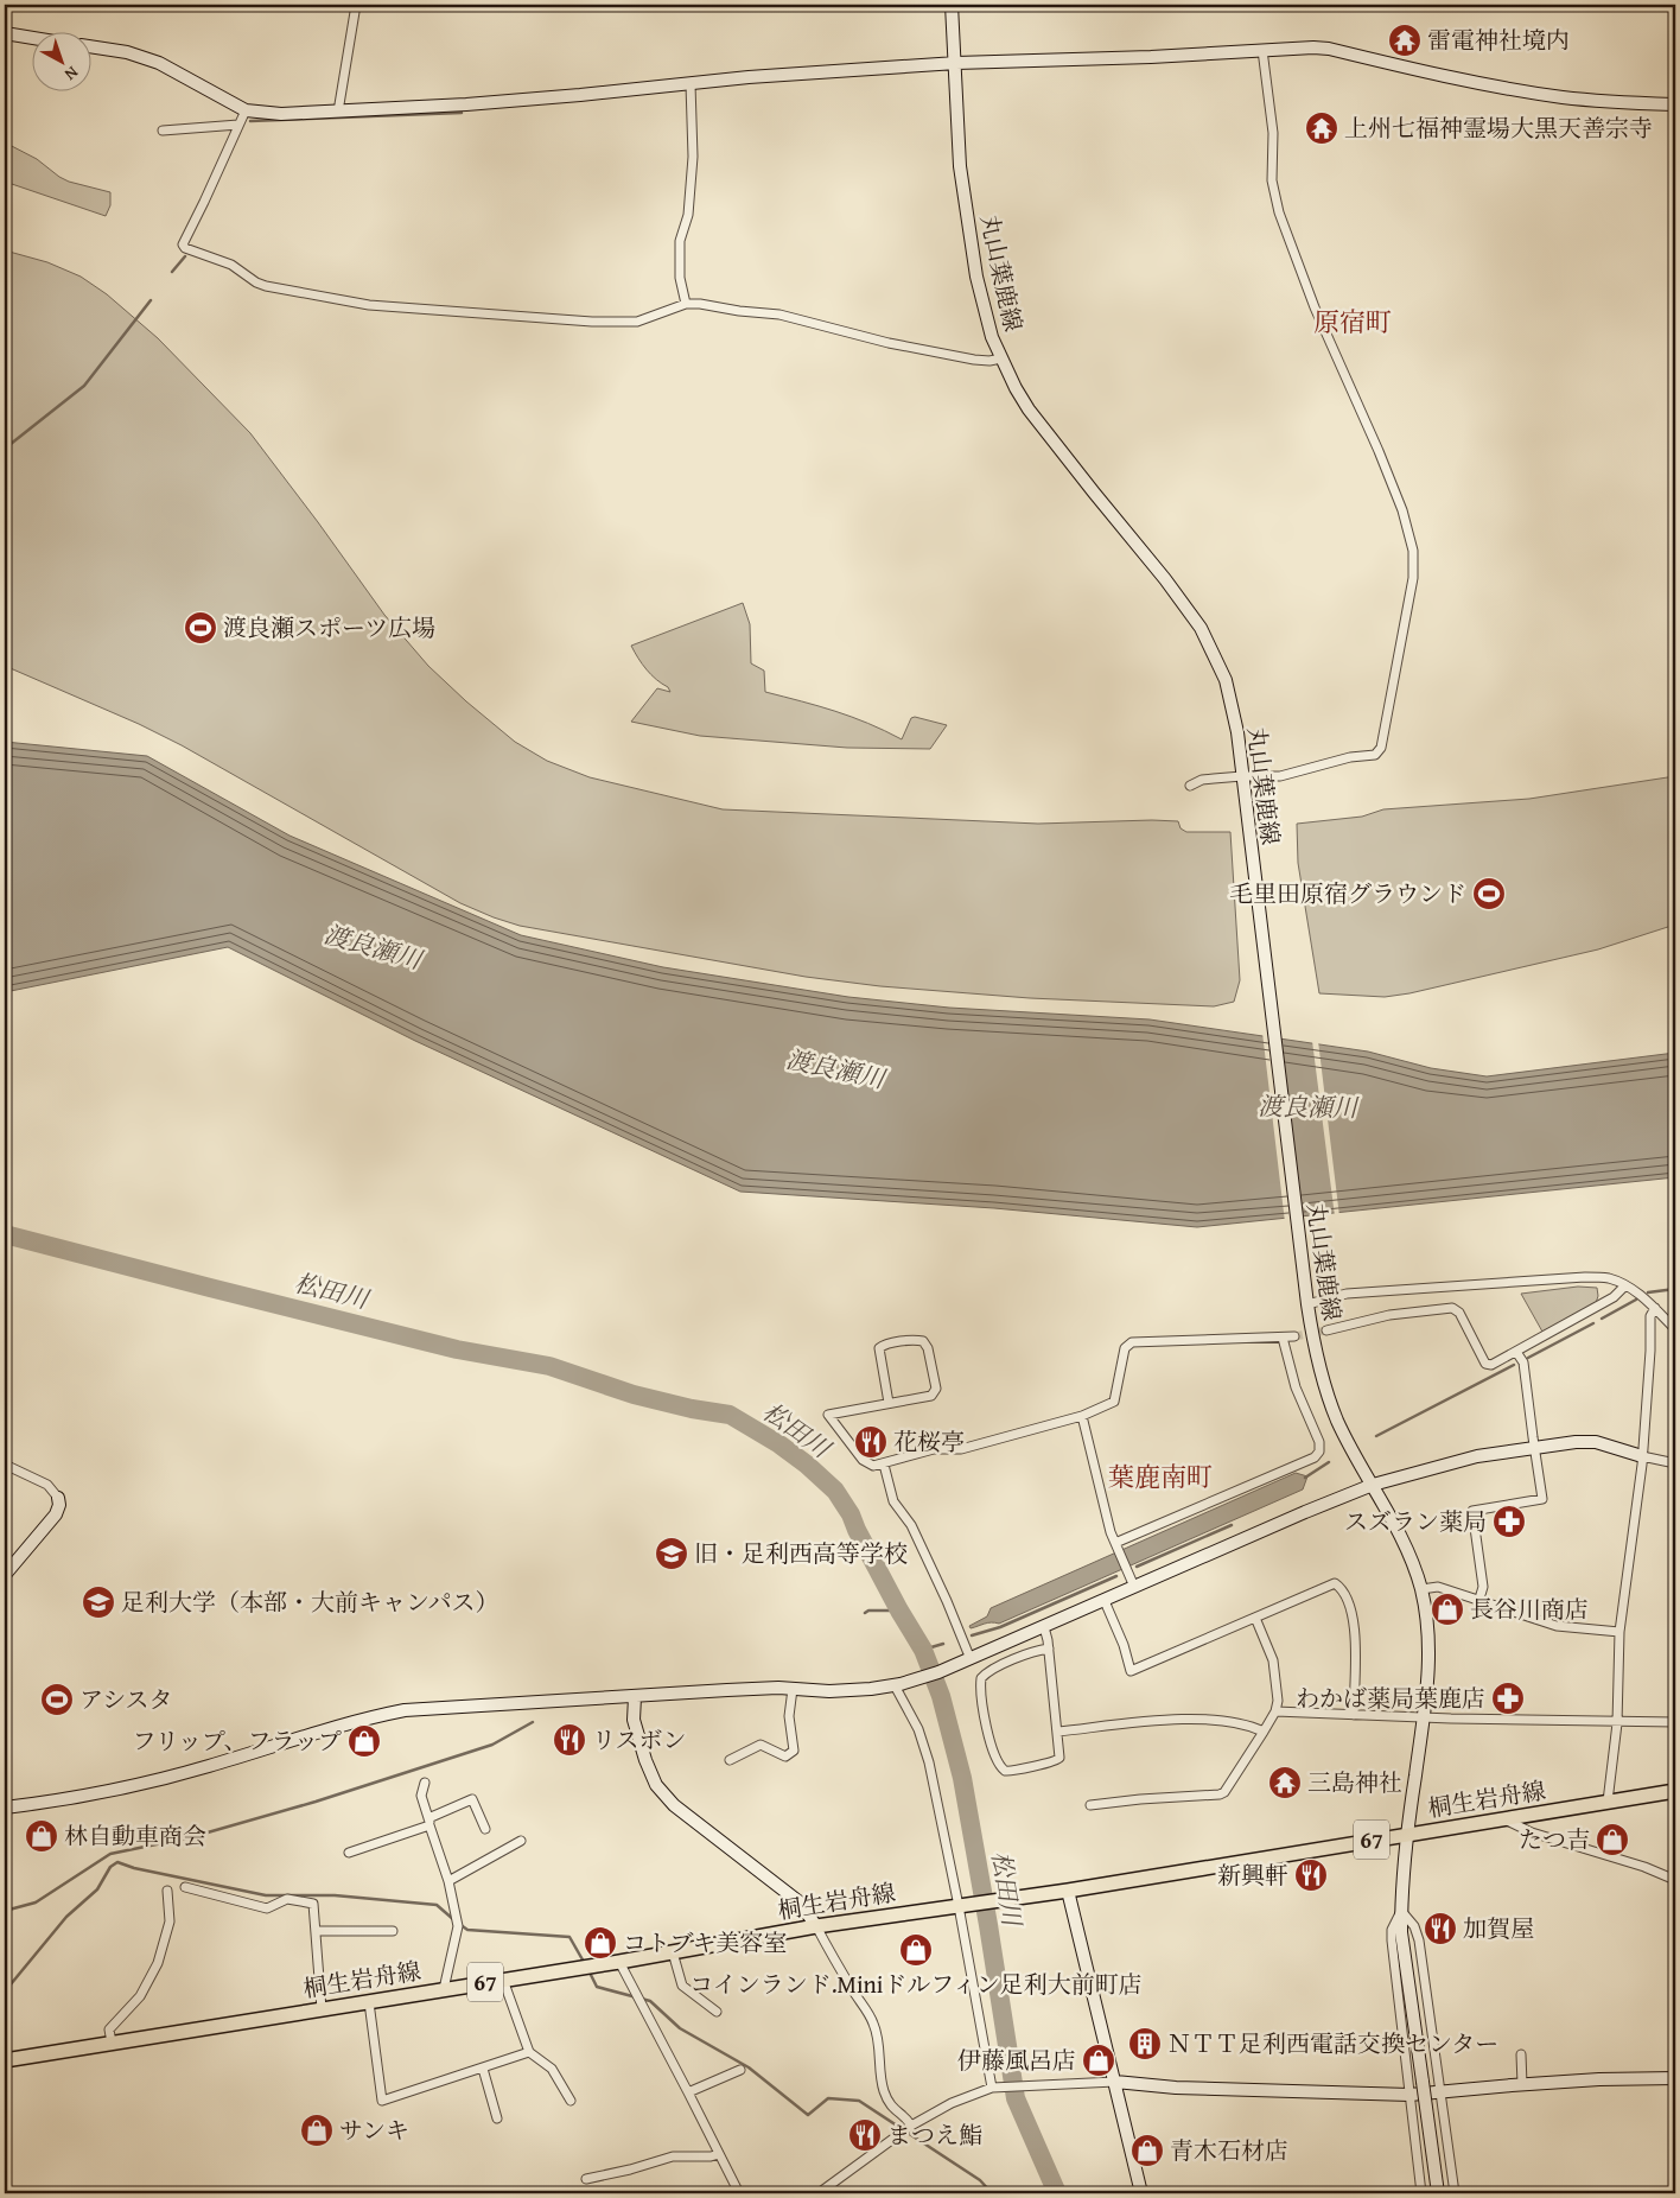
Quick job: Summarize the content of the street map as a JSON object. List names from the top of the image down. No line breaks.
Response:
{"streets":{"main road":["桐生岩舟線","67"],"street":["丸山葉鹿線"]},"crossings":[["丸山葉鹿線","桐生岩舟線"]],"districts":["原宿町","葉鹿南町"],"water":["渡良瀬川","松田川"],"places":{"temple":["雷電神社境内","上州七福神霊場大黒天善宗寺","三島神社"],"sports":["渡良瀬スポーツ広場","毛里田原宿グラウンド","アシスタ"],"restaurant":["花桜亭","リスボン","新興軒","加賀屋","まつえ鮨"],"pharmacy":["スズラン薬局","わかば薬局葉鹿店"],"school or university":["旧・足利西高等学校","足利大学（本部・大前キャンパス）"],"shop":["長谷川商店","フリップ、フラップ","林自動車商会","たつ吉","コトブキ美容室","コインランド.Miniドルフィン足利大前町店","伊藤風呂店","サンキ","青木石材店"],"building":["ＮＴＴ足利西電話交換センター"]},"north":"bottom right"}
